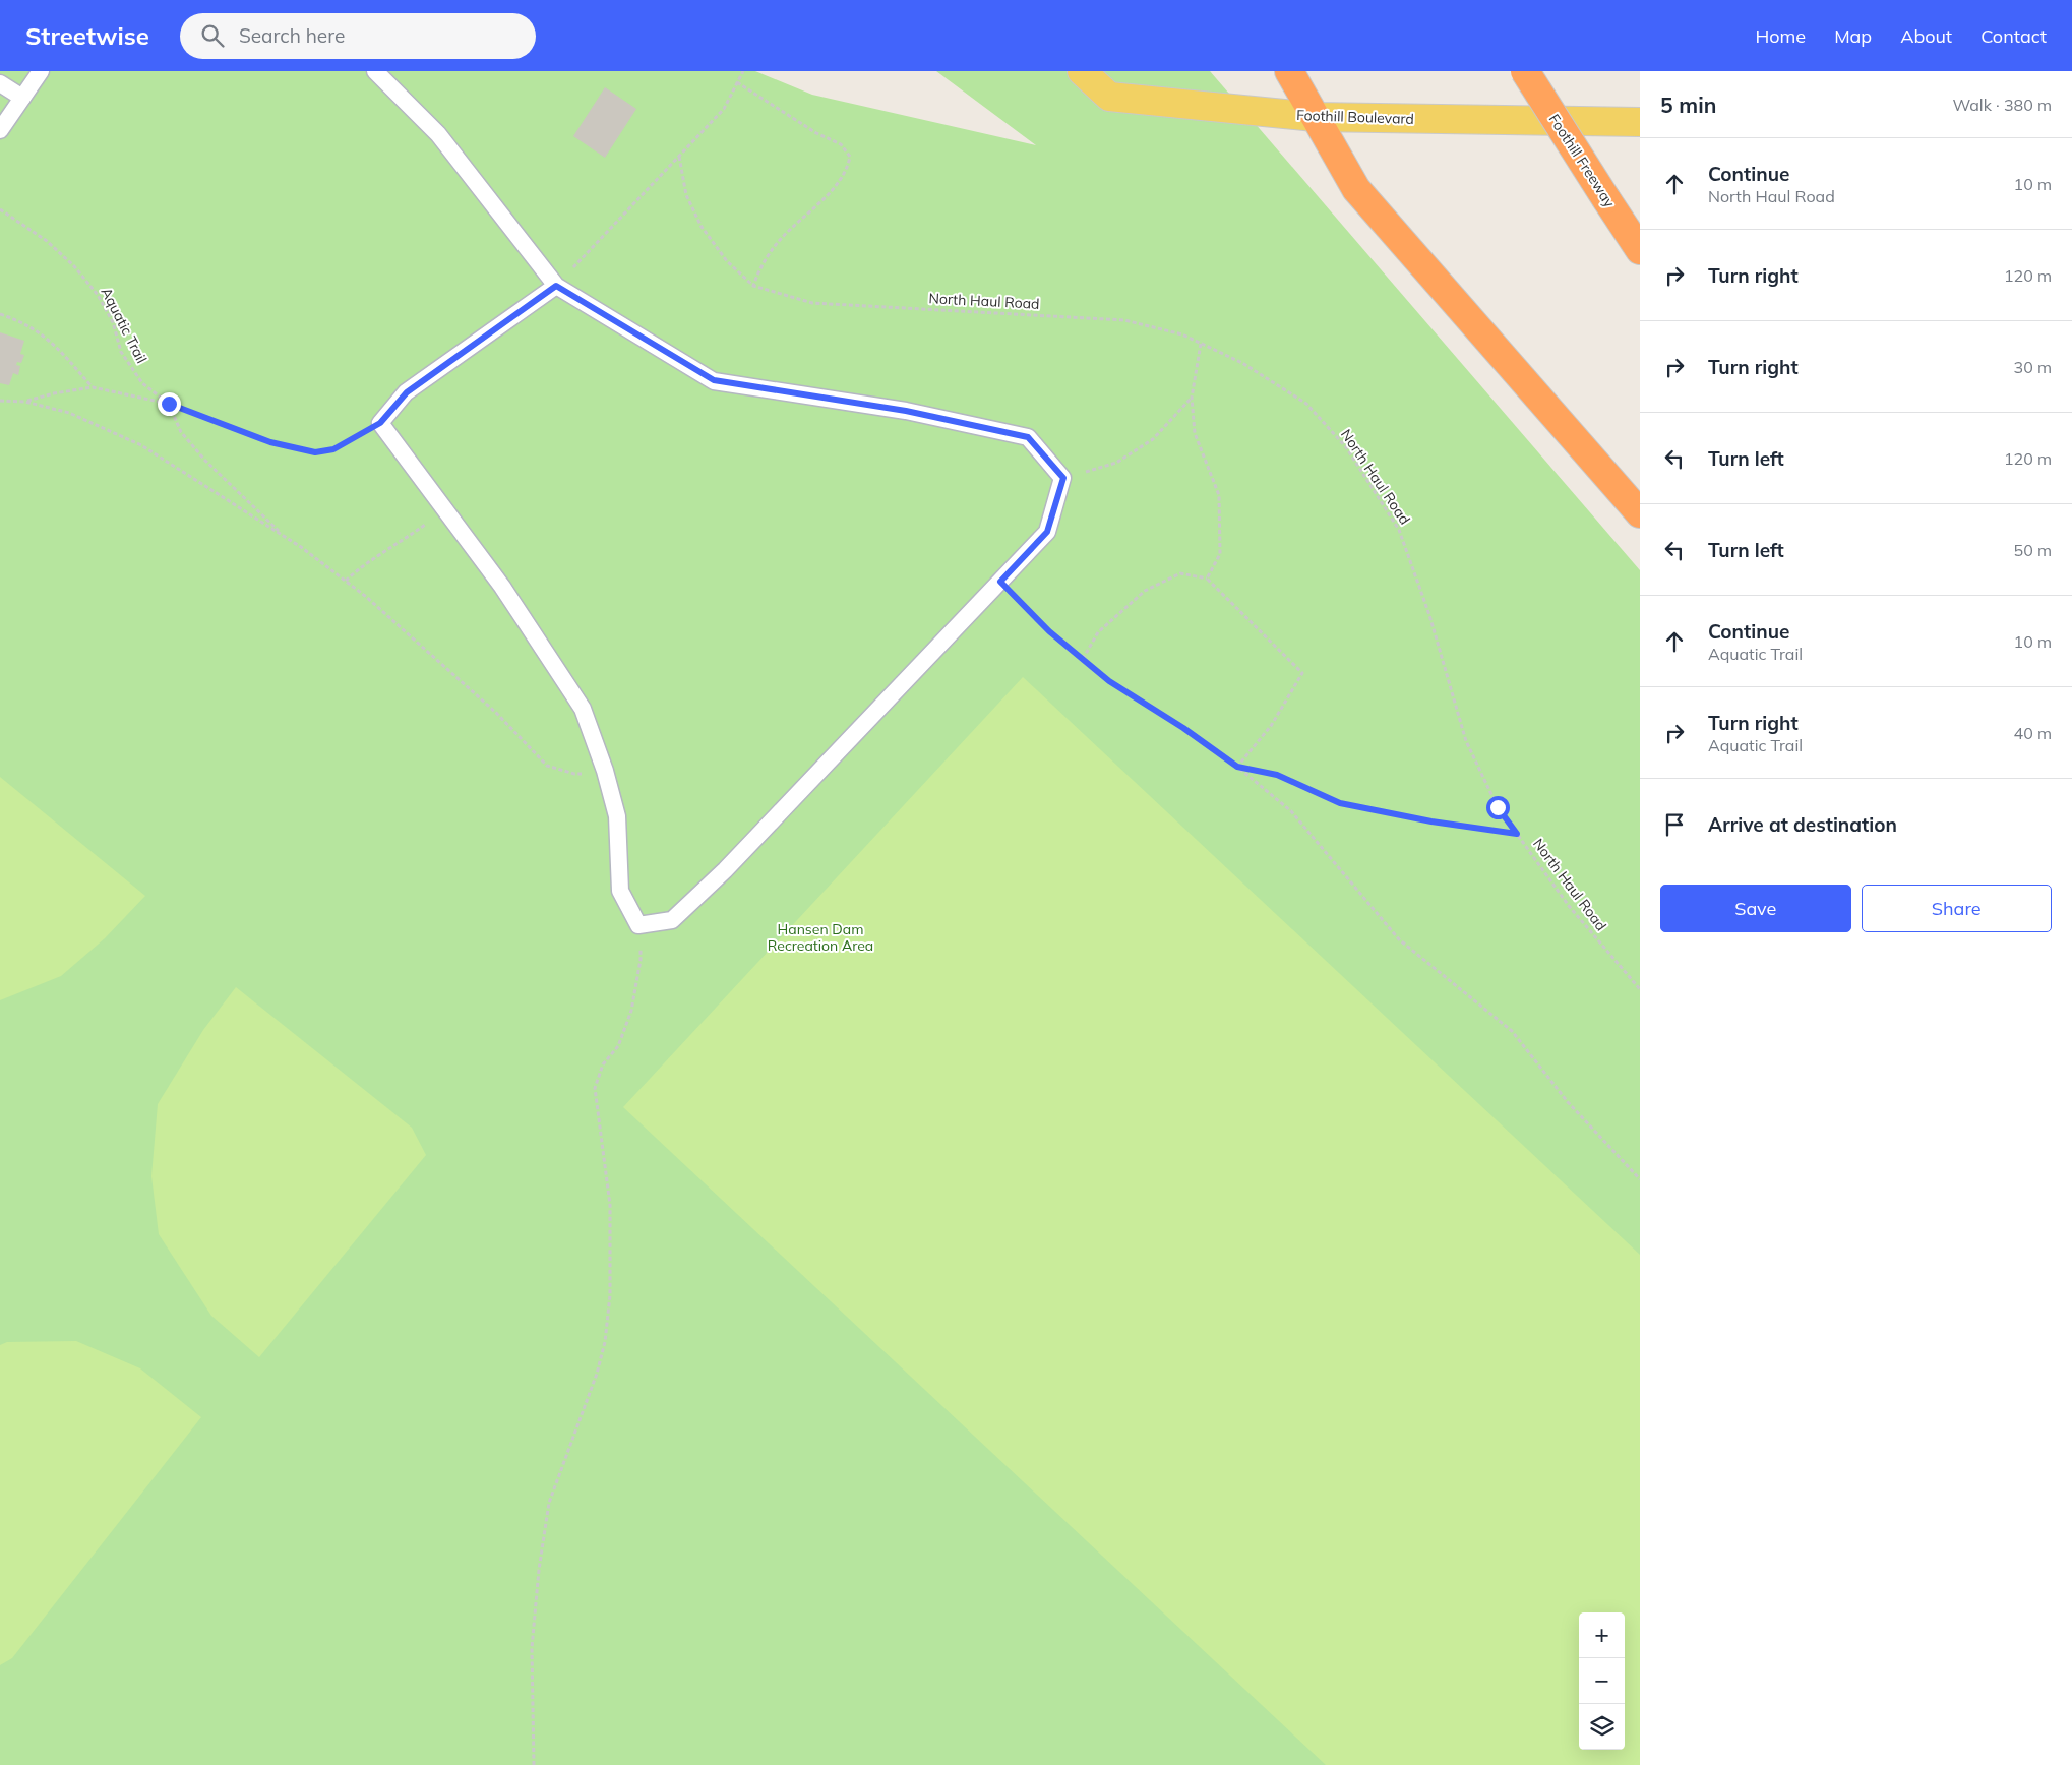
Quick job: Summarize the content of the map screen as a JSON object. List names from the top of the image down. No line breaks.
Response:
{"streets":{"highway":["Foothill Freeway"],"main road":["Foothill Boulevard"],"path":["North Haul Road","Aquatic Trail"]},"parks":["Hansen Dam Recreation Area"],"page":{"header":"Streetwise","search":"Search here","nav":["Home","Map","About","Contact"],"heading":["5 min","Walk · 380 m"],"list":[["Continue","North Haul Road","10 m"],["Turn right","120 m"],["Turn right","30 m"],["Turn left","120 m"],["Turn left","50 m"],["Continue","Aquatic Trail","10 m"],["Turn right","Aquatic Trail","40 m"],"Arrive at destination"],"buttons":["Save","Share"],"map_buttons":["+","−"]}}
